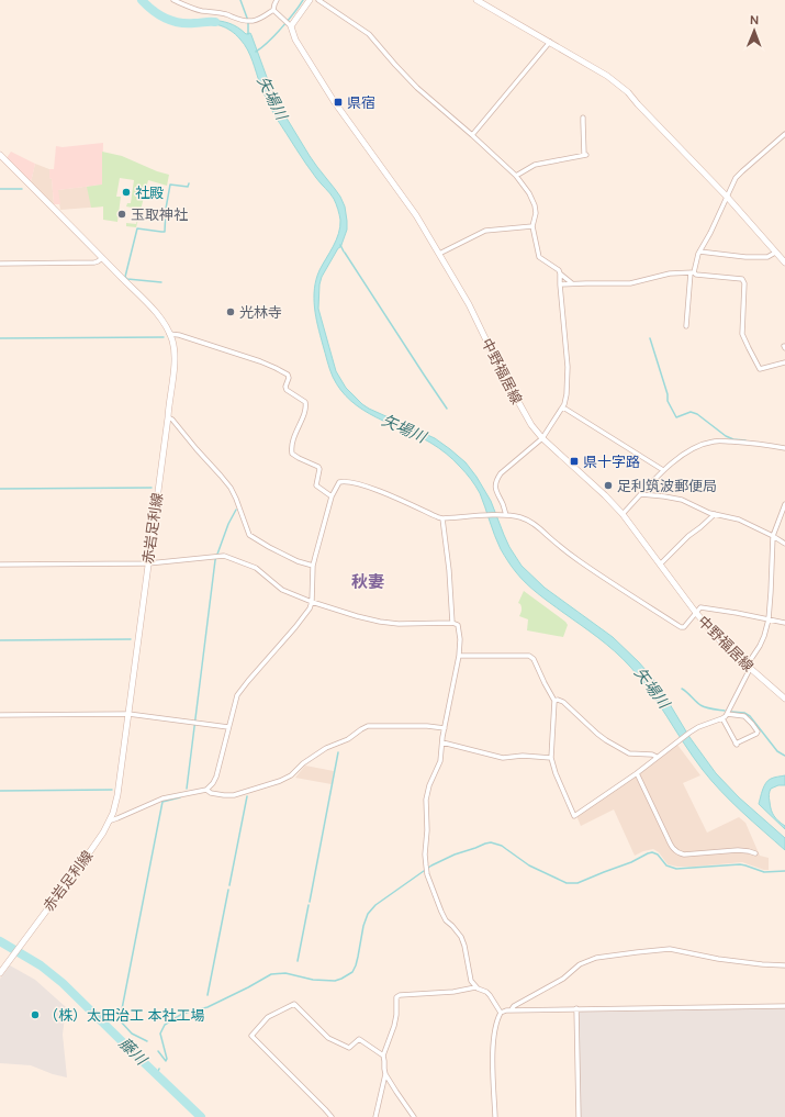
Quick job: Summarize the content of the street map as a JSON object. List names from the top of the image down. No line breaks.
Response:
{"streets":{"main road":["中野福居線","赤岩足利線"]},"districts":["秋妻"],"water":["矢場川","藤川"],"places":{"transit":["県宿","県十字路"],"other":["社殿","玉取神社","光林寺","足利筑波郵便局","（株）太田治工 本社工場"]},"north":"top"}
